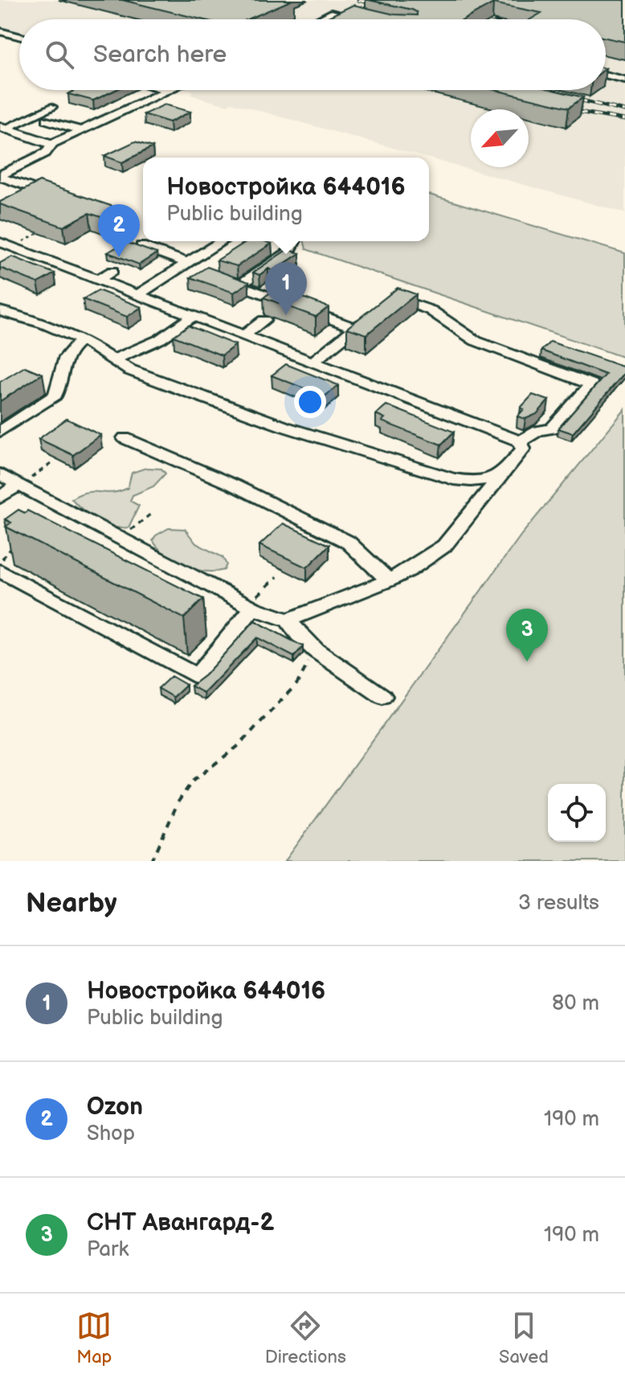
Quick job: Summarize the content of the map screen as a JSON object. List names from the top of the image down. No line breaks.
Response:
{"north":"bottom left","page":{"search":"Search here","popup":["Новостройка 644016","Public building"],"pins":["2","1","3"],"heading":["Nearby","3 results"],"list":[{"mark":"1","name":"Новостройка 644016","note":"Public building","value":"80 m"},{"mark":"2","name":"Ozon","note":"Shop","value":"190 m"},{"mark":"3","name":"СНТ Авангард-2","note":"Park","value":"190 m"}],"nav":["Map","Directions","Saved"]}}
